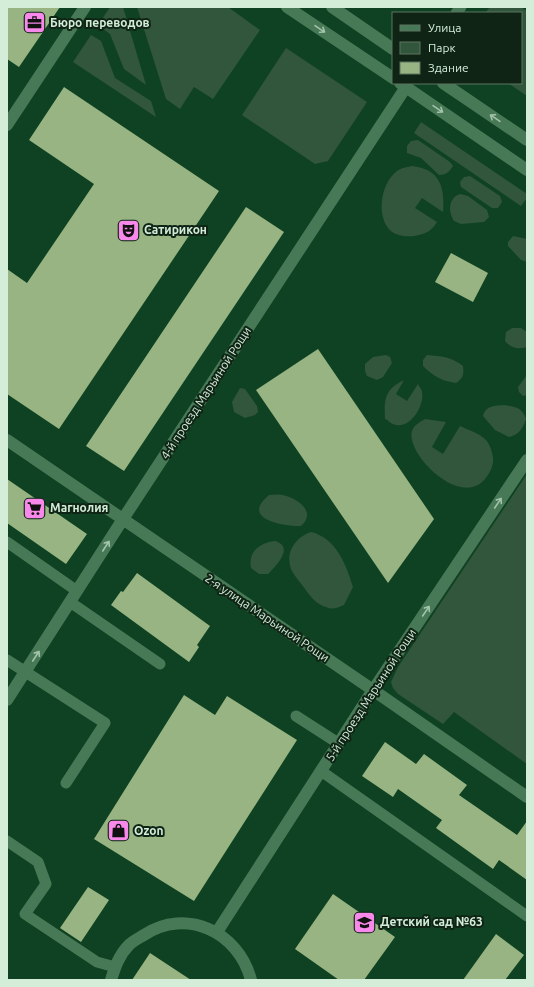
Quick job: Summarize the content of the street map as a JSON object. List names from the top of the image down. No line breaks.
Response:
{"streets":{"street":["4-й проезд Марьиной Рощи","2-я улица Марьиной Рощи","5-й проезд Марьиной Рощи"]},"crossings":[["4-й проезд Марьиной Рощи","2-я улица Марьиной Рощи"],["2-я улица Марьиной Рощи","5-й проезд Марьиной Рощи"]],"one_way":["5-й проезд Марьиной Рощи"],"places":{"office":["Бюро переводов"],"theatre":["Сатирикон"],"supermarket":["Магнолия"],"shop":["Ozon"],"school or university":["Детский сад №63"]},"legend":["Улица","Парк","Здание"]}
